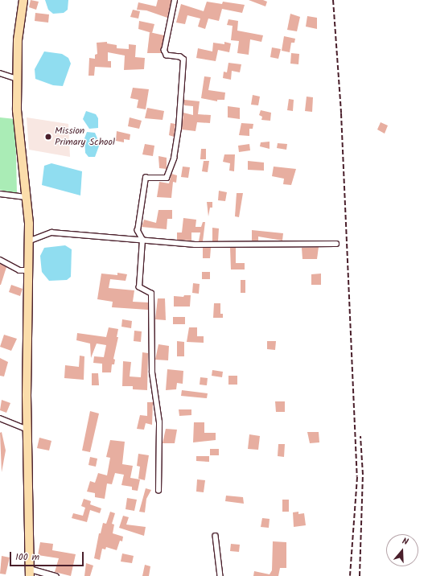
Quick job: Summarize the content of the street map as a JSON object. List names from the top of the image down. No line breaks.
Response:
{"places":["Mission Primary School"],"scale_bar":"100 m","north":"top"}
